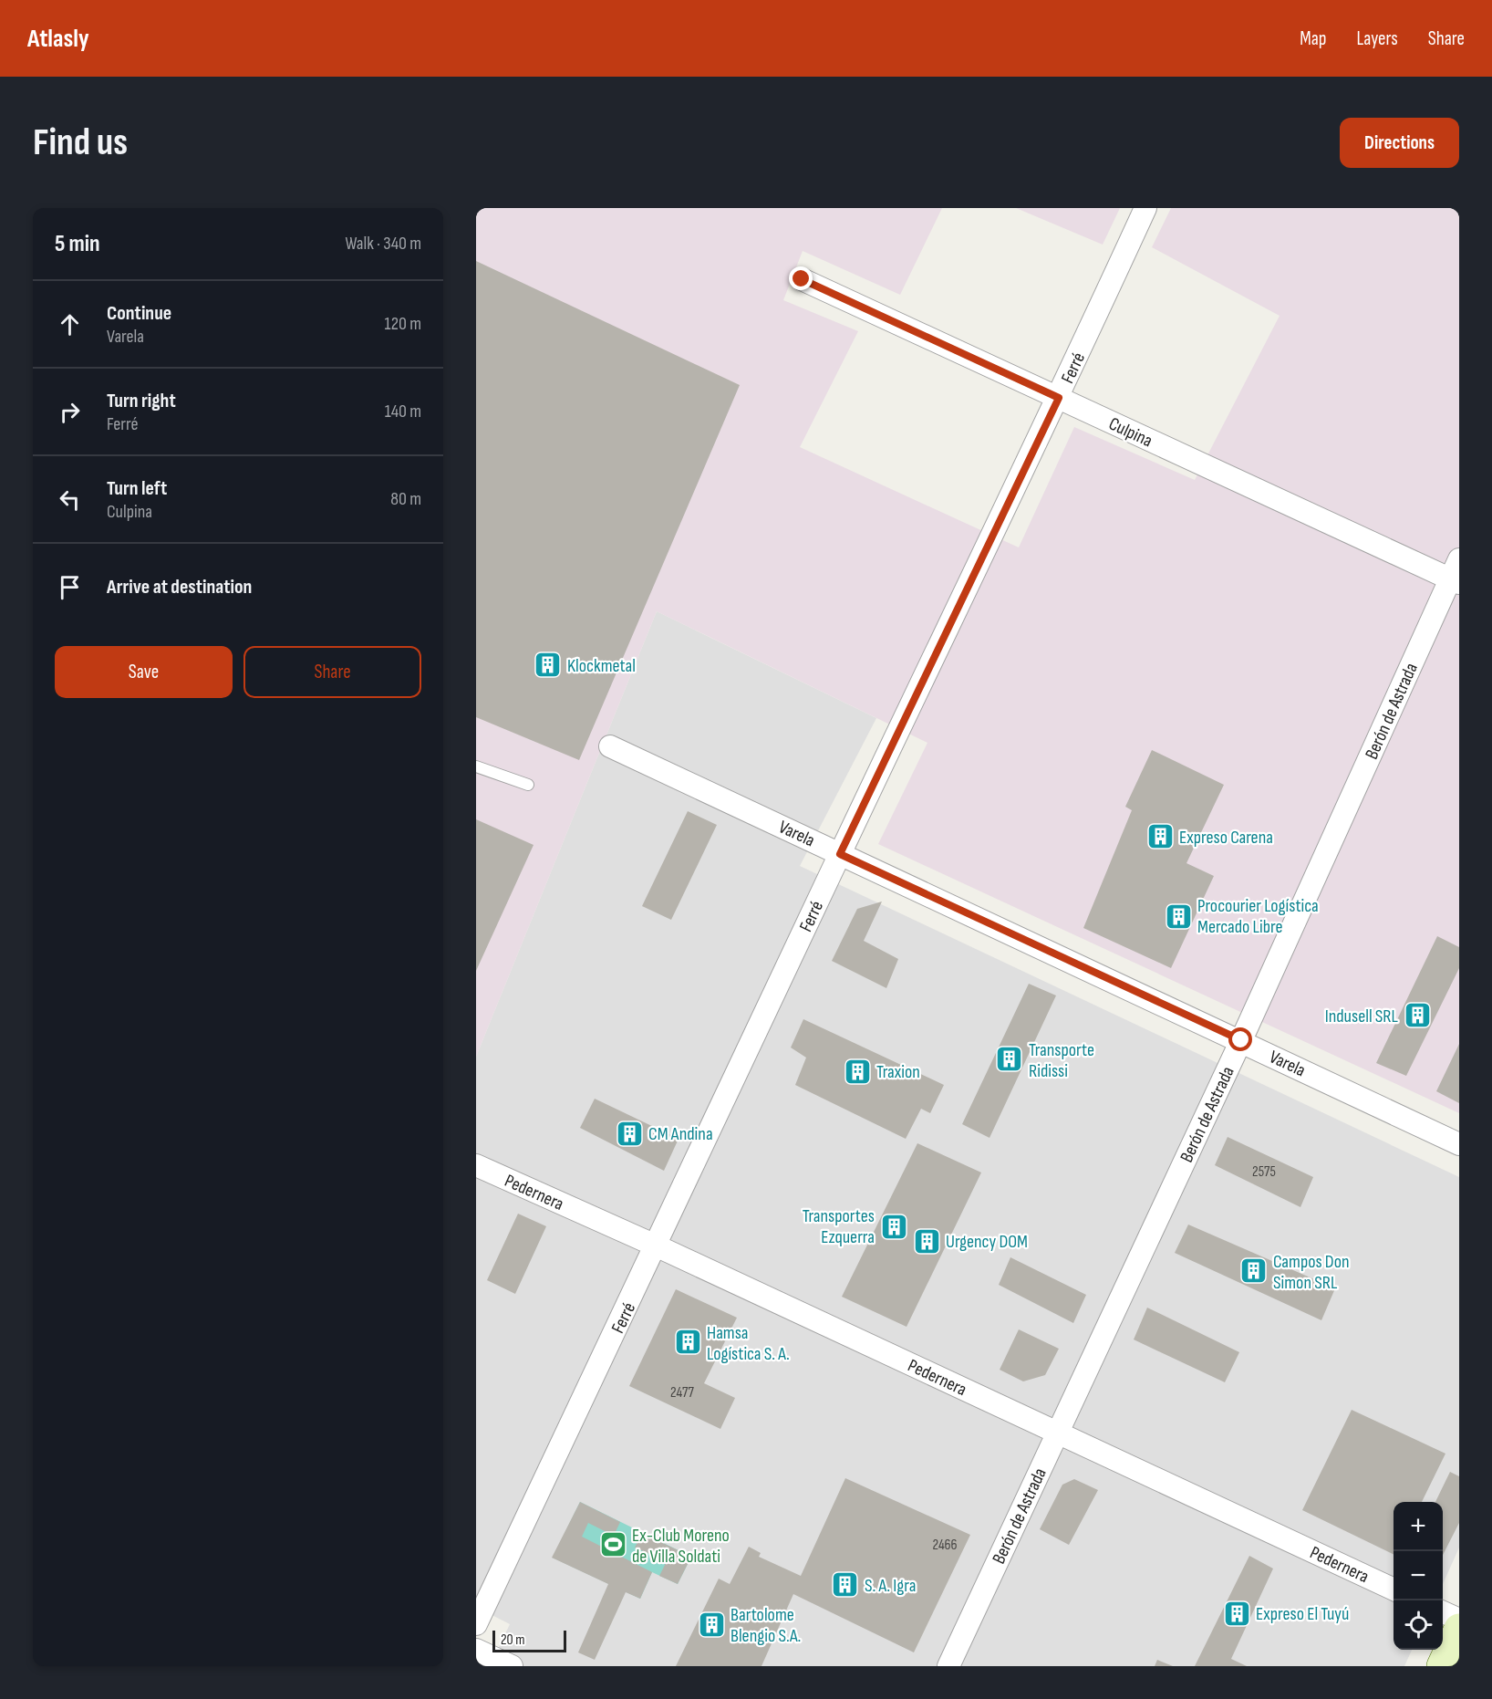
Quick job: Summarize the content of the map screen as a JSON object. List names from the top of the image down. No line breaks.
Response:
{"streets":{"street":["Ferré","Culpina","Berón de Astrada","Varela","Pedernera"]},"crossings":[["Ferré","Culpina"],["Ferré","Varela"],["Ferré","Pedernera"],["Culpina","Berón de Astrada"],["Berón de Astrada","Varela"],["Berón de Astrada","Pedernera"]],"places":{"building":["Klockmetal","Expreso Carena","Procourier Logística Mercado Libre","Indusell SRL","Transporte Ridissi","Traxion","CM Andina","Transportes Ezquerra","Urgency DOM","Campos Don Simon SRL","Hamsa Logística S. A.","S. A. Igra","Expreso El Tuyú","Bartolome Blengio S.A."],"sports":["Ex-Club Moreno de Villa Soldati"]},"house_numbers":["2575","2477","2466"],"scale_bar":"20 m","page":{"header":"Atlasly","nav":["Map","Layers","Share"],"buttons":["Directions",["Save","Share"]],"title":"Find us","heading":["5 min","Walk · 340 m"],"list":[["Continue","Varela","120 m"],["Turn right","Ferré","140 m"],["Turn left","Culpina","80 m"],"Arrive at destination"],"map_buttons":["+","−"],"scale":"20 m"}}
